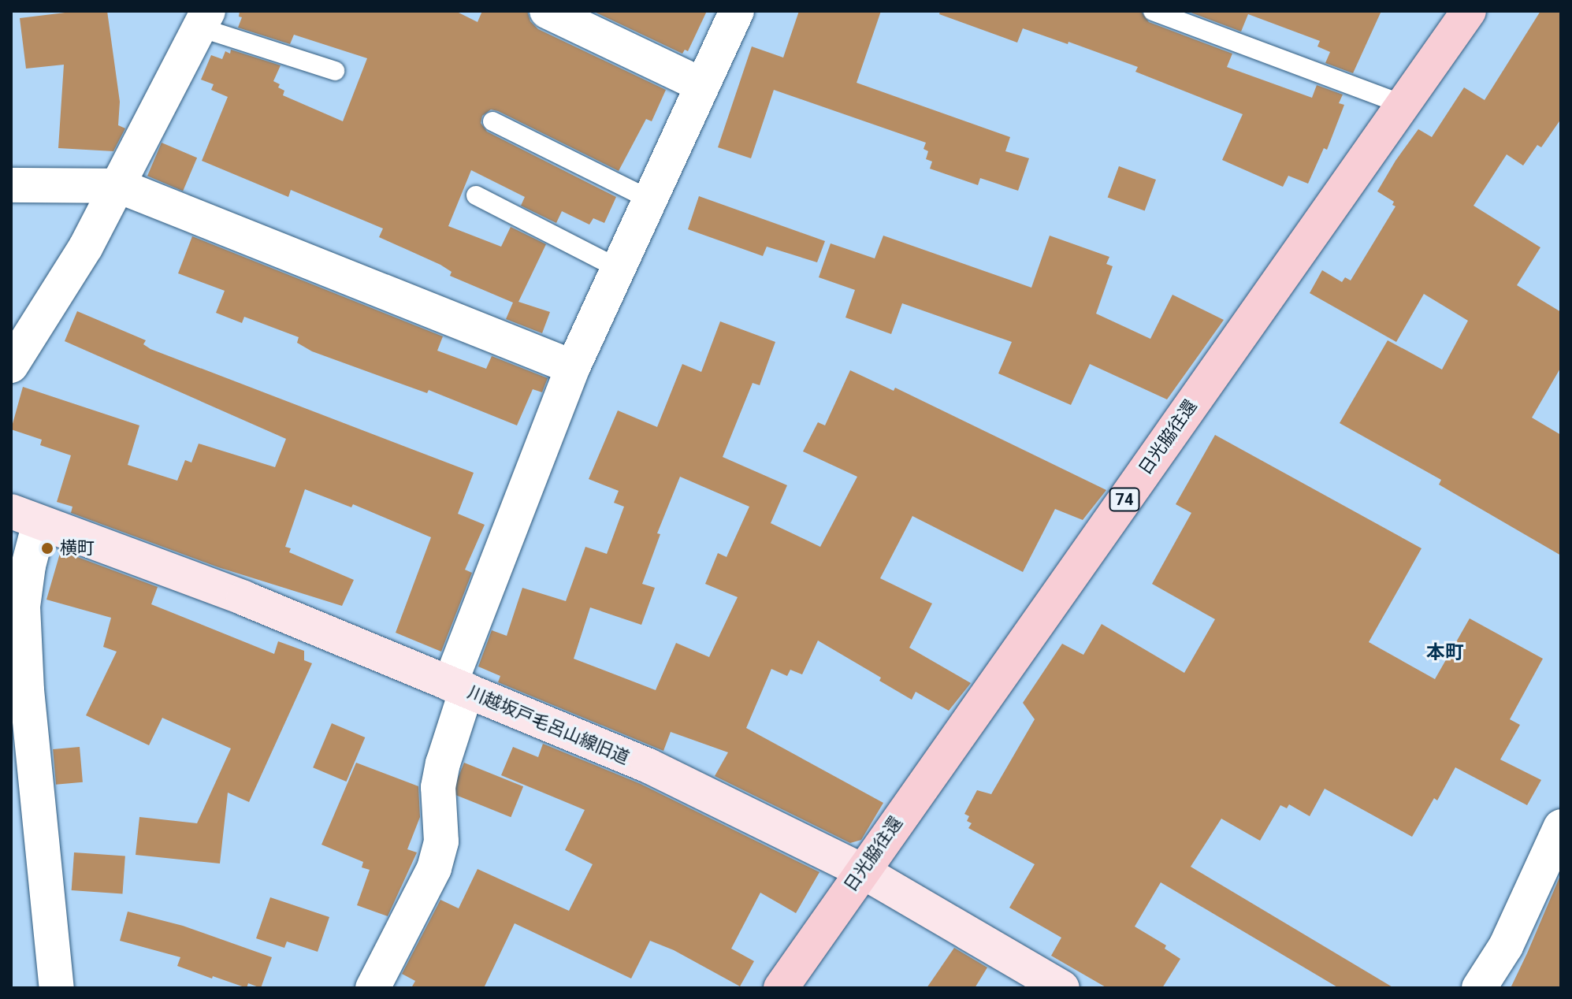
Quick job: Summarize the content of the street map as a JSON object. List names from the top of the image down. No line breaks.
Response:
{"streets":{"main road":["日光脇往還","74"],"street":["川越坂戸毛呂山線旧道"]},"crossings":[["日光脇往還","川越坂戸毛呂山線旧道"]],"districts":["本町"],"places":["横町"]}
